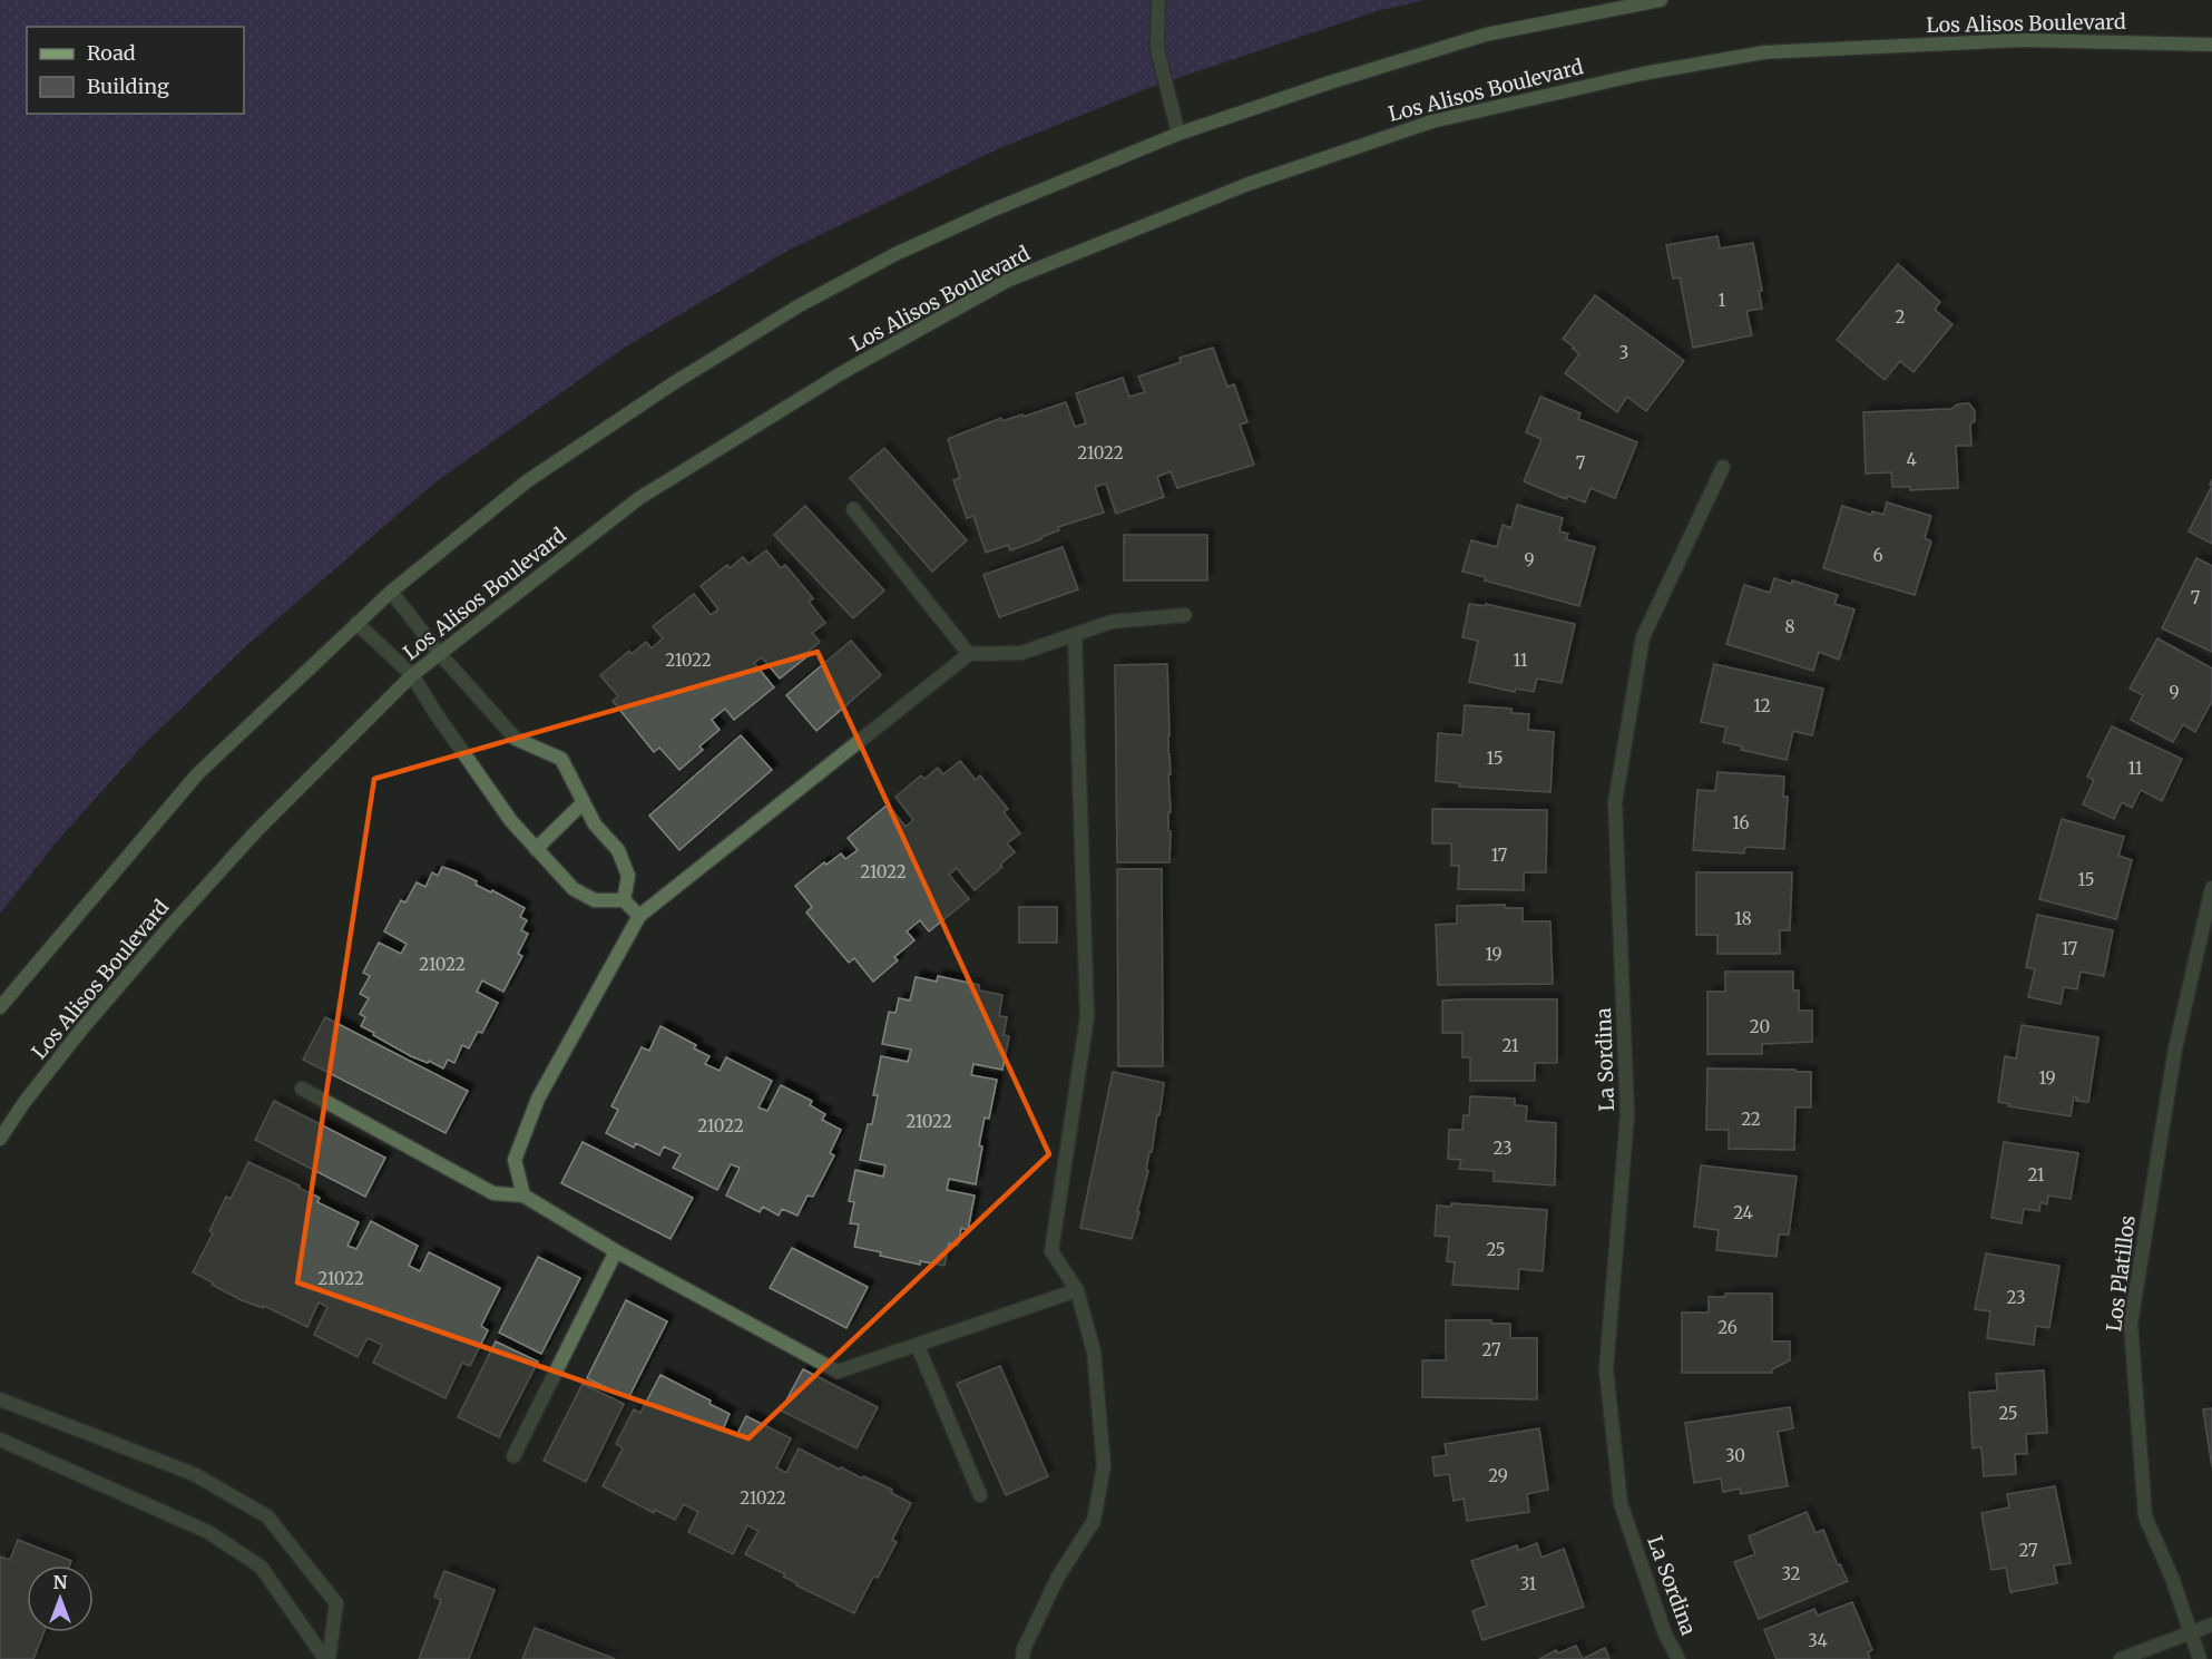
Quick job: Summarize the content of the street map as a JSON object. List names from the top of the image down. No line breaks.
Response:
{"streets":{"main road":["Los Alisos Boulevard"],"street":["La Sordina","Los Platillos"]},"house_numbers":["1","2","3","21022","4","7","6","9","7","8","21022","11","9","12","15","11","16","17","21022","15","18","17","19","21022","20","21","19","22","21022","21022","23","21","24","25","21022","23","26","27","25","30","29","21022","27","32","31","34"],"legend":["Road","Building"],"north":"top"}
